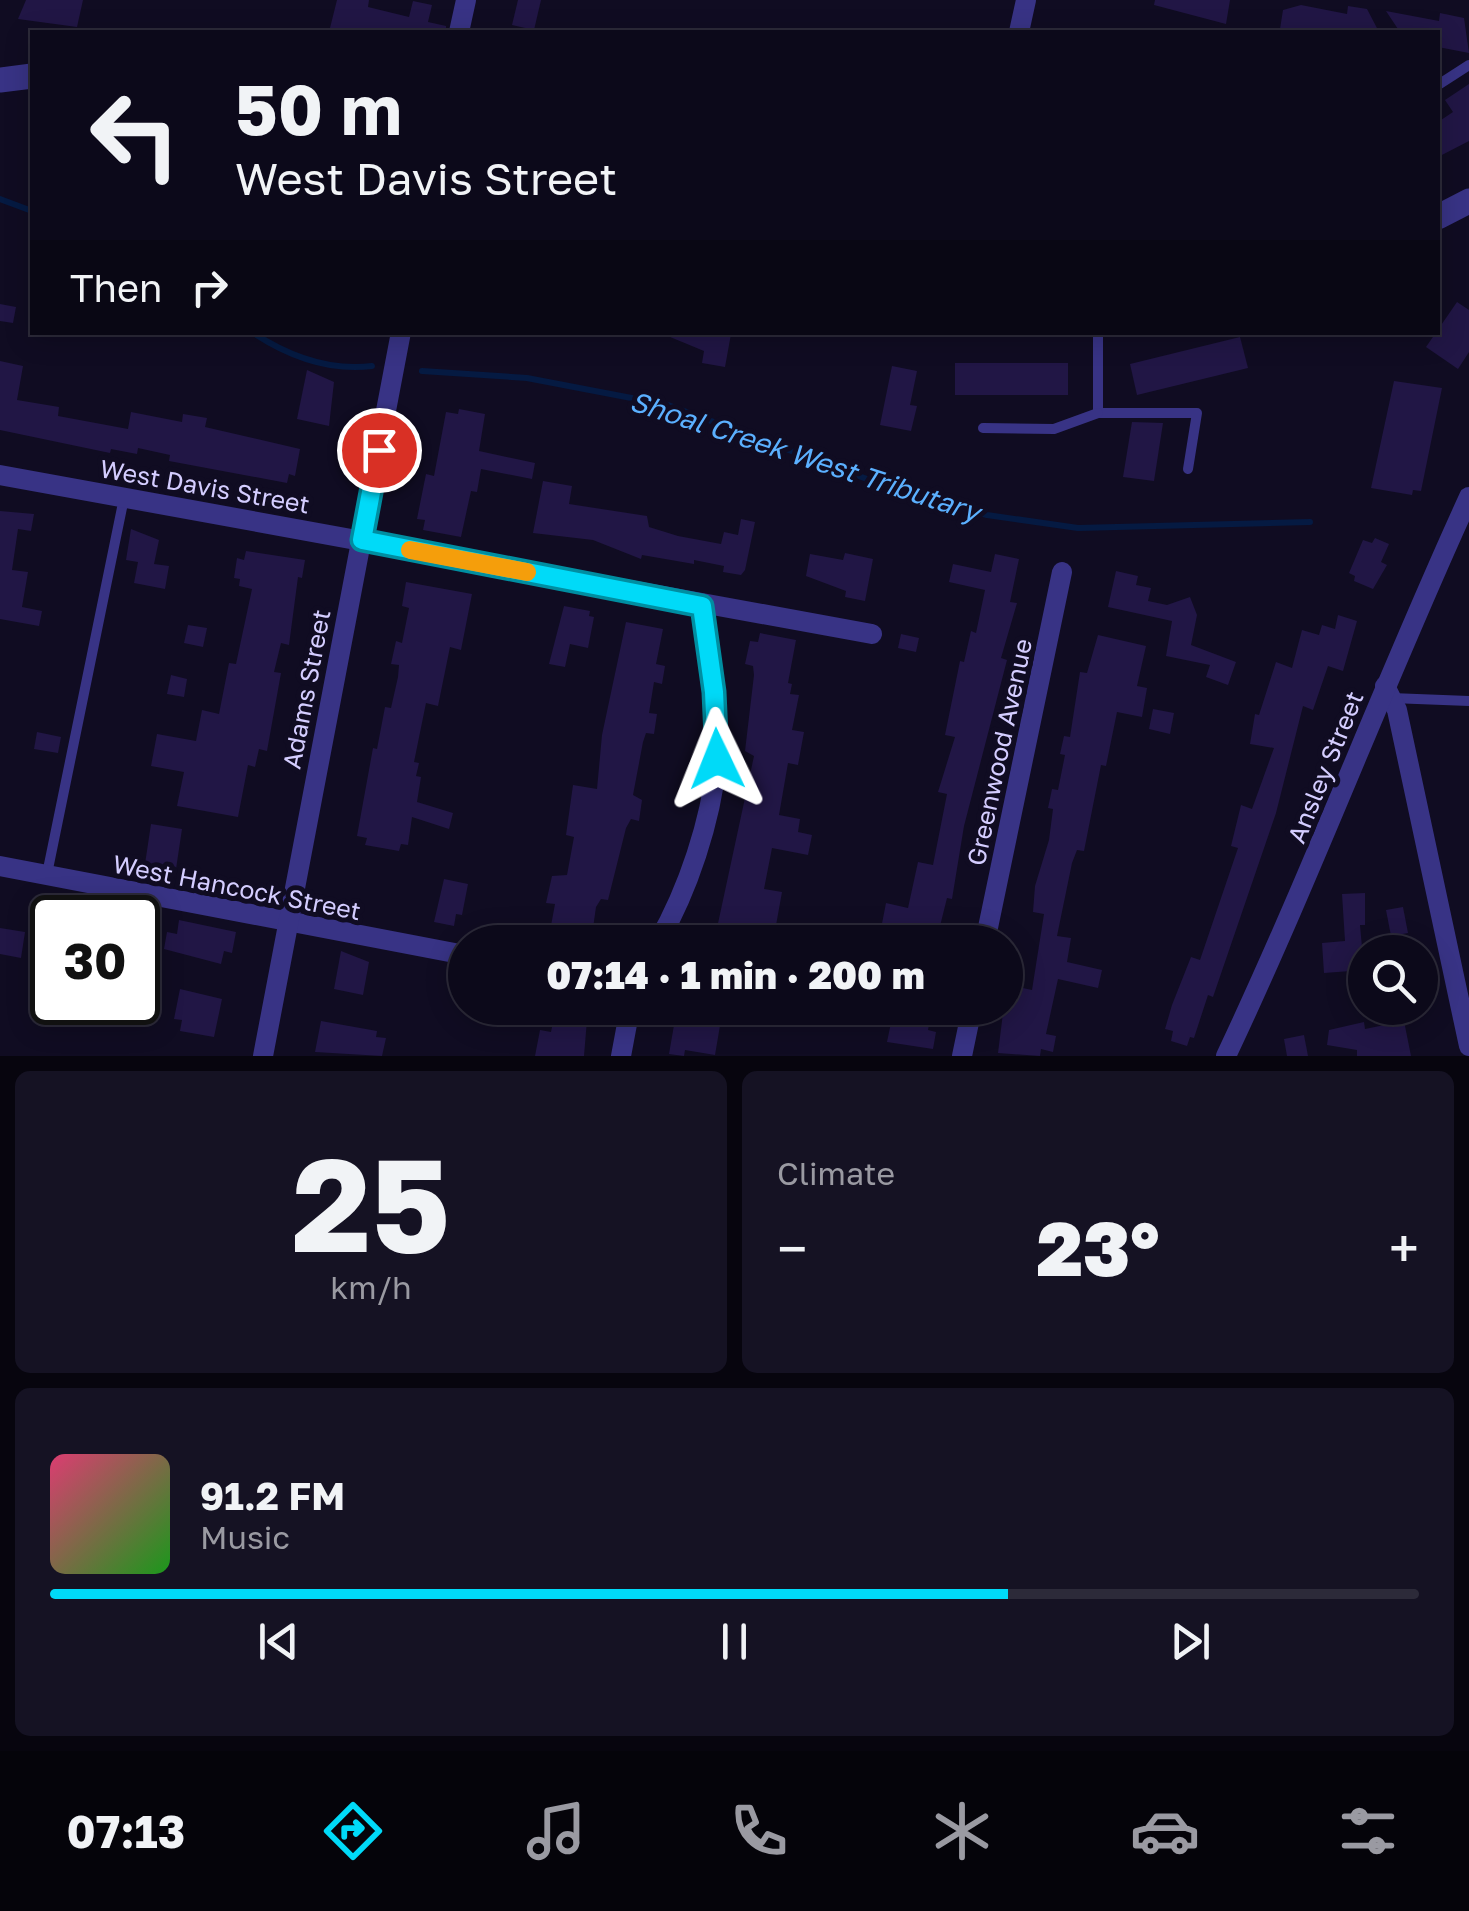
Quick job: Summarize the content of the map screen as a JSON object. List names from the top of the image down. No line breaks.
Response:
{"streets":{"street":["West Davis Street","Adams Street","Greenwood Avenue","Ansley Street","West Hancock Street"]},"crossings":[["West Davis Street","Adams Street"],["Adams Street","West Hancock Street"]],"water":["Shoal Creek West Tributary"],"page":{"turn":["50 m","West Davis Street"],"then":"Then","limit":"30","trip":"07:14 · 1 min · 200 m","tile":[["25","km/h"],"Climate"],"heat":["−","23°","+"],"song":["91.2 FM","Music"],"tabs":"07:13"}}
